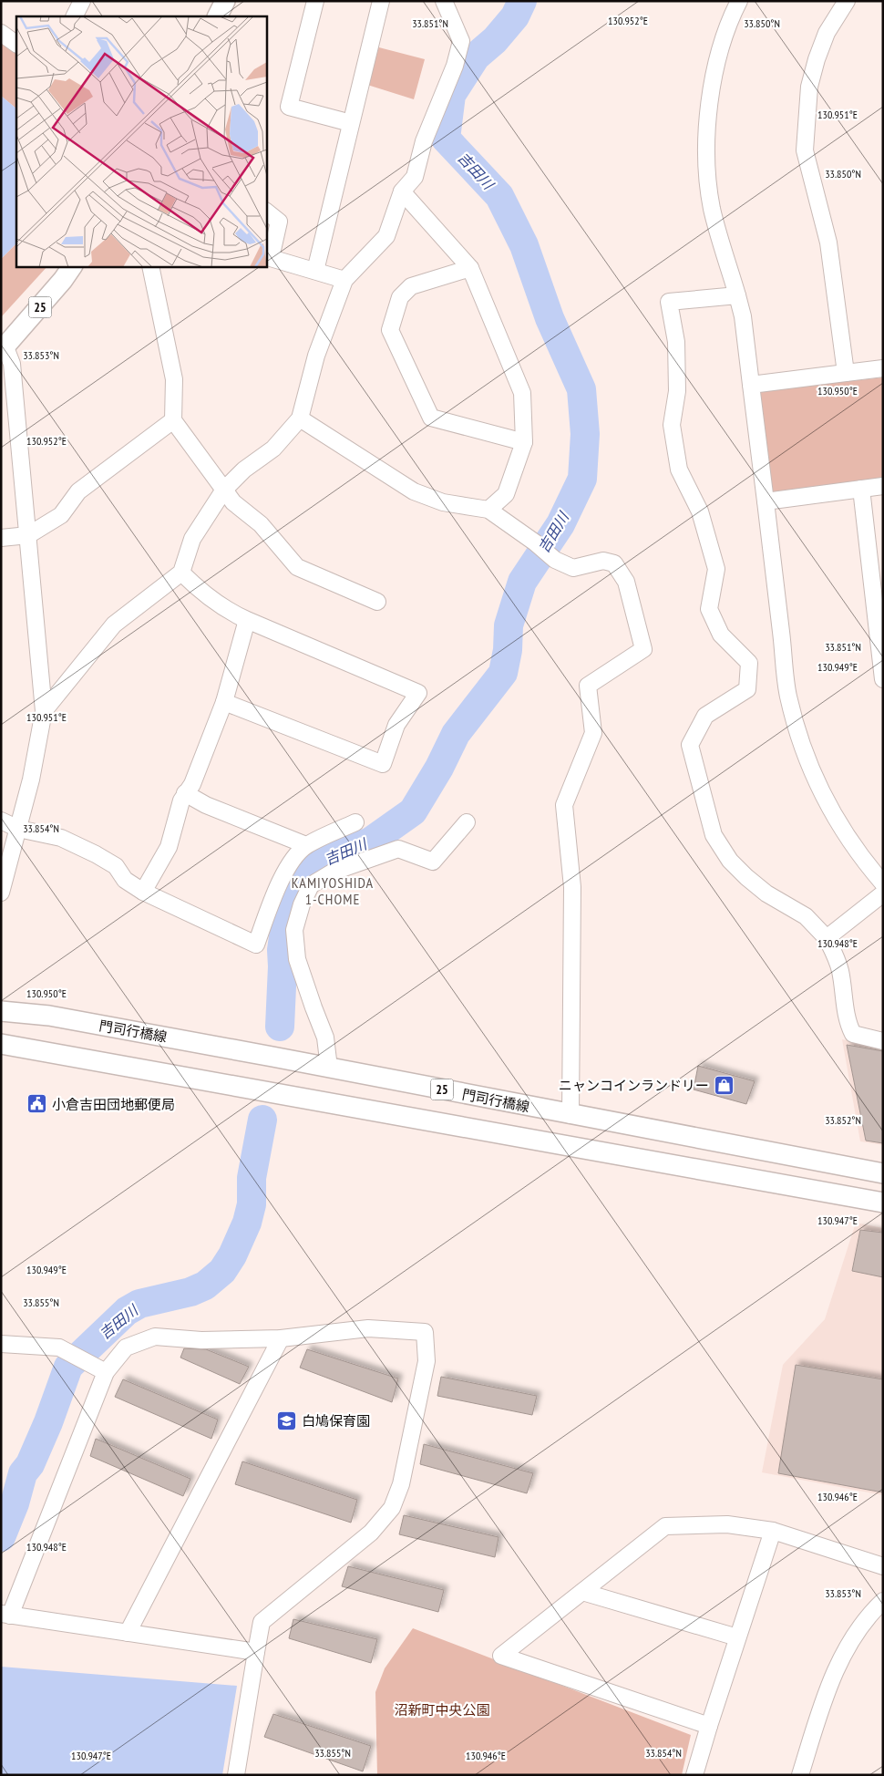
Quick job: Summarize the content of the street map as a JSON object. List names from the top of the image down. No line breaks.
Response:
{"streets":{"main road":["25","門司行橋線"]},"districts":["KAMIYOSHIDA 1-CHOME"],"water":["吉田川"],"parks":["沼新町中央公園"],"places":{"shop":["ニャンコインランドリー"],"public building":["小倉吉田団地郵便局"],"school or university":["白鳩保育園"]},"coordinates":["130.952°E","33.851°N","33.850°N","130.951°E","33.853°N","130.950°E","130.949°E","33.854°N","130.948°E","33.852°N","130.947°E","33.855°N","130.946°E"]}
